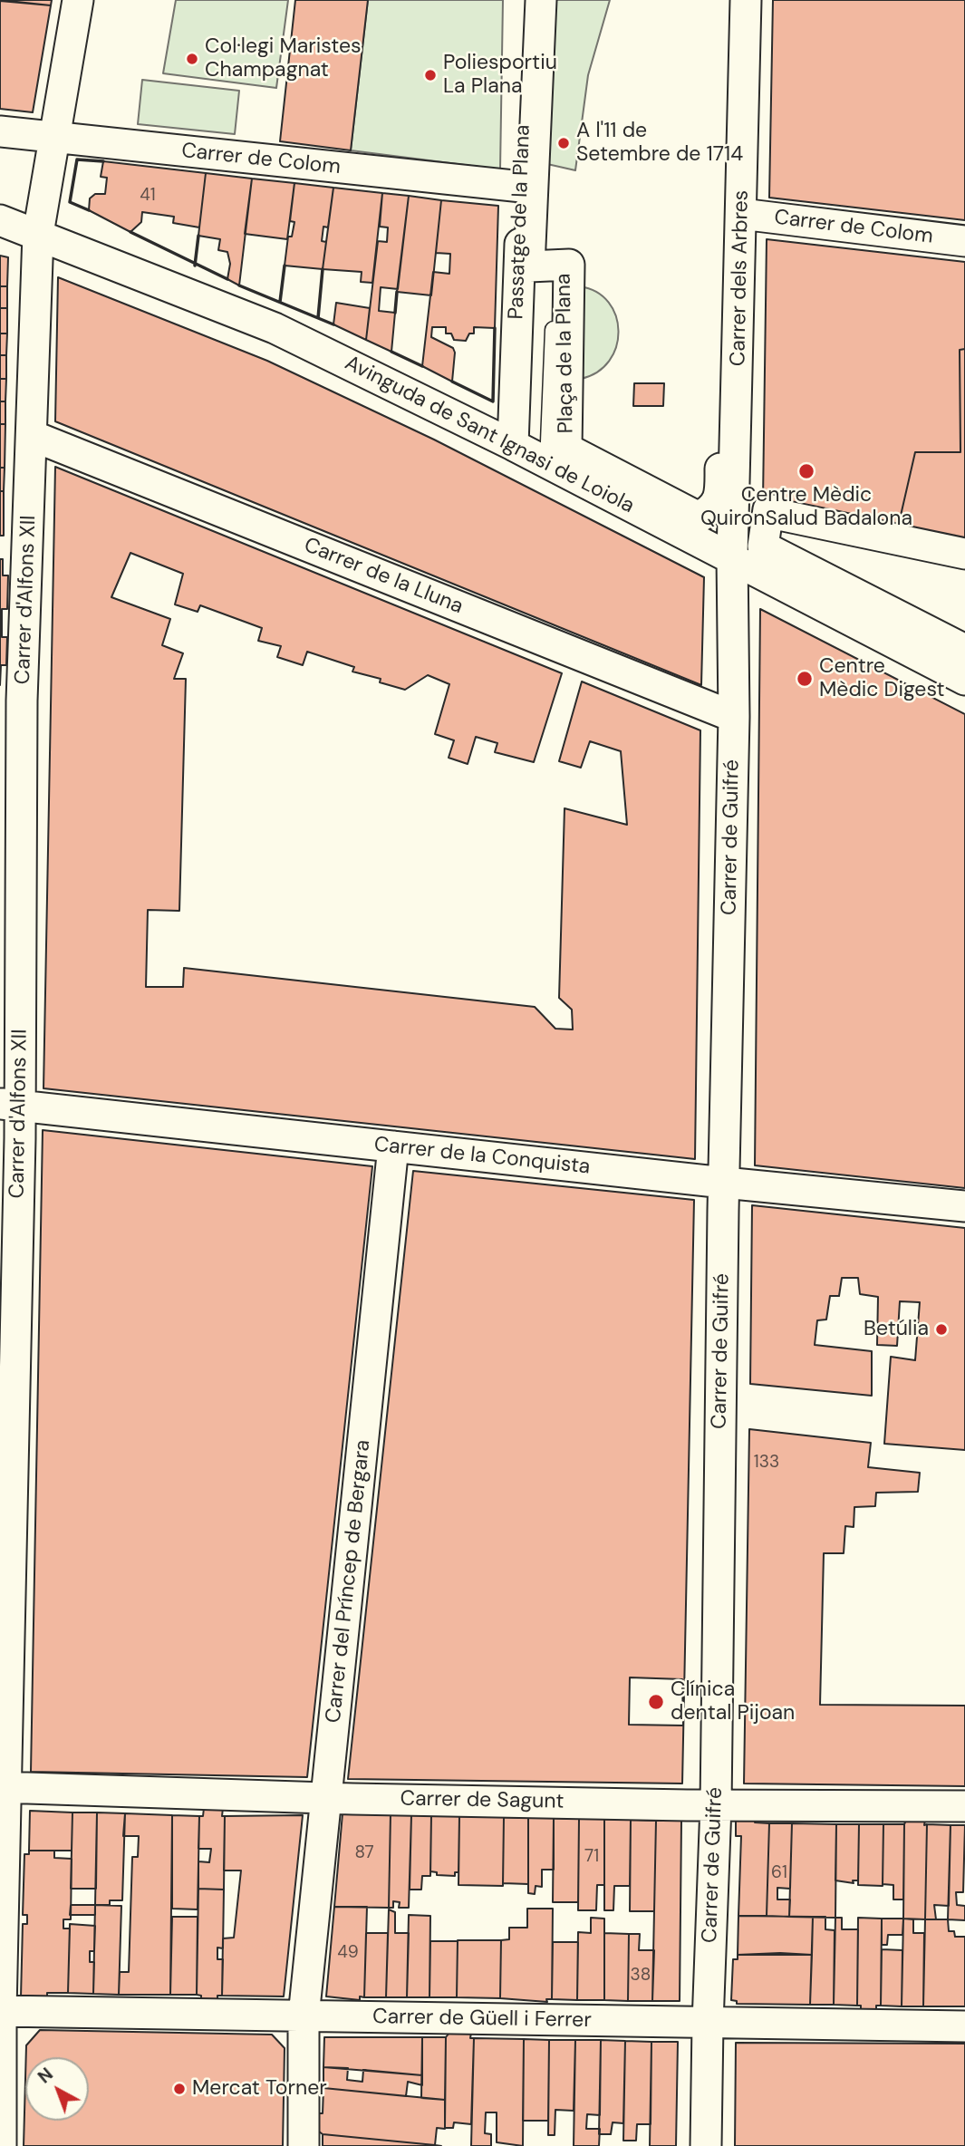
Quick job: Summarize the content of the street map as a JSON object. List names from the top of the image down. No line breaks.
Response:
{"streets":{"street":["Carrer de Colom","Passatge de la Plana","Carrer dels Arbres","Plaça de la Plana","Avinguda de Sant Ignasi de Loiola","Carrer de la Lluna","Carrer d'Alfons XII","Carrer de Guifré","Carrer de la Conquista","Carrer del Príncep de Bergara","Carrer de Sagunt","Carrer de Güell i Ferrer"]},"crossings":[["Carrer de Colom","Passatge de la Plana"],["Carrer de Colom","Carrer dels Arbres"],["Carrer de Colom","Carrer d'Alfons XII"],["Passatge de la Plana","Avinguda de Sant Ignasi de Loiola"],["Carrer dels Arbres","Avinguda de Sant Ignasi de Loiola"],["Carrer dels Arbres","Carrer de Guifré"],["Avinguda de Sant Ignasi de Loiola","Carrer d'Alfons XII"],["Avinguda de Sant Ignasi de Loiola","Carrer de Guifré"],["Carrer de la Lluna","Carrer d'Alfons XII"],["Carrer de la Lluna","Carrer de Guifré"],["Carrer d'Alfons XII","Carrer de la Conquista"],["Carrer d'Alfons XII","Carrer de Sagunt"],["Carrer d'Alfons XII","Carrer de Güell i Ferrer"],["Carrer de Guifré","Carrer de la Conquista"],["Carrer de Guifré","Carrer de Sagunt"],["Carrer de Guifré","Carrer de Güell i Ferrer"],["Carrer de la Conquista","Carrer del Príncep de Bergara"],["Carrer del Príncep de Bergara","Carrer de Sagunt"],["Carrer del Príncep de Bergara","Carrer de Güell i Ferrer"]],"places":["Col·legi Maristes Champagnat","Poliesportiu La Plana","A l'11 de Setembre de 1714","Centre Mèdic QuironSalud Badalona","Centre Mèdic Digest","Betúlia","Clínica dental Pijoan","Mercat Torner"],"house_numbers":["41","133","87","71","61","49","38"],"north":"top left"}
